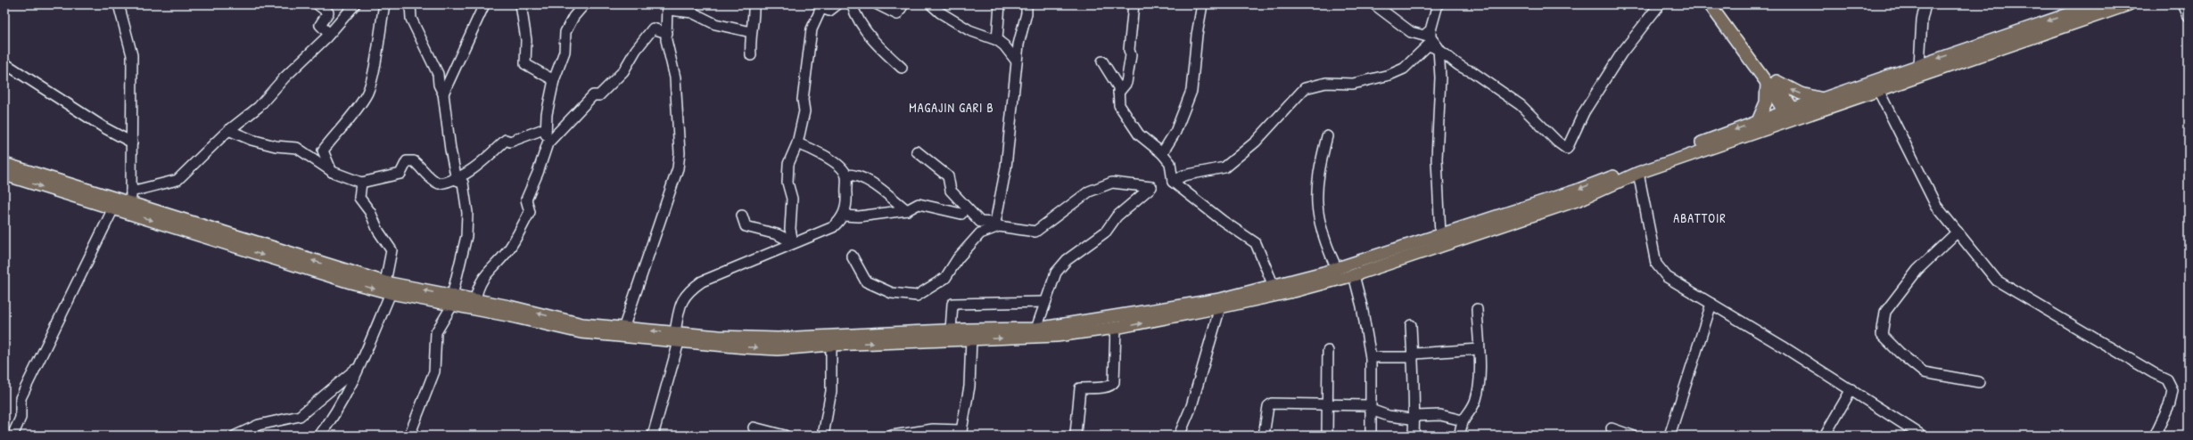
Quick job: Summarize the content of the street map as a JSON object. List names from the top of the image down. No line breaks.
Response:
{"districts":["MAGAJIN GARI B","ABATTOIR"]}
